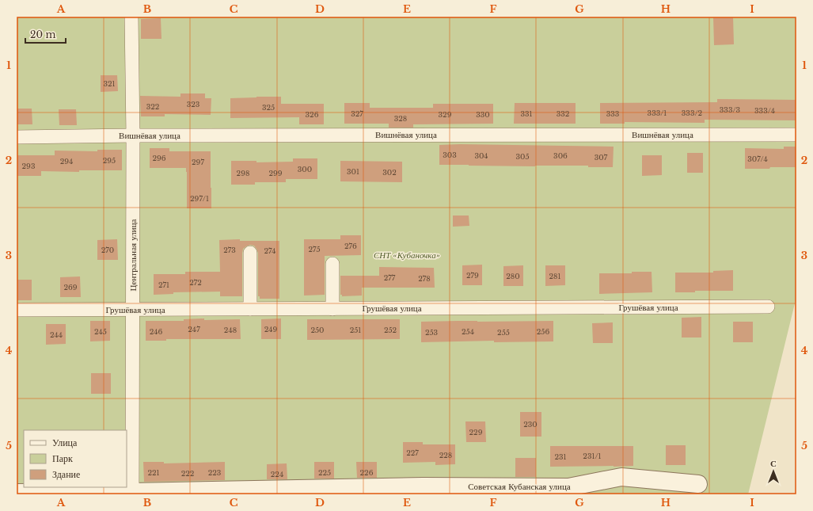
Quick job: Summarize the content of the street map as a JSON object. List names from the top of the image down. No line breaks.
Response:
{"streets":{"street":["Вишнёвая улица","Центральная улица","Грушёвая улица","Советская Кубанская улица"]},"crossings":[["Вишнёвая улица","Центральная улица"],["Центральная улица","Грушёвая улица"],["Центральная улица","Советская Кубанская улица"]],"parks":["СНТ «Кубаночка»"],"house_numbers":["321","323","322","325","333/3","333/4","333/1","333/2","327","331","332","333","326","329","330","328","303","304","306","305","307","296","307/4","295","294","297","293","300","301","302","298","299","297/1","276","275","270","273","274","279","280","281","277","278","272","271","269","247","249","248","250","251","252","245","246","254","256","253","255","244","230","229","227","228","231/1","231","221","223","225","226","222","224"],"legend":["Улица","Парк","Здание"],"scale_bar":"20 m","north":"top","grid":{"columns":["A","B","C","D","E","F","G","H","I"],"rows":["1","2","3","4","5"]}}
